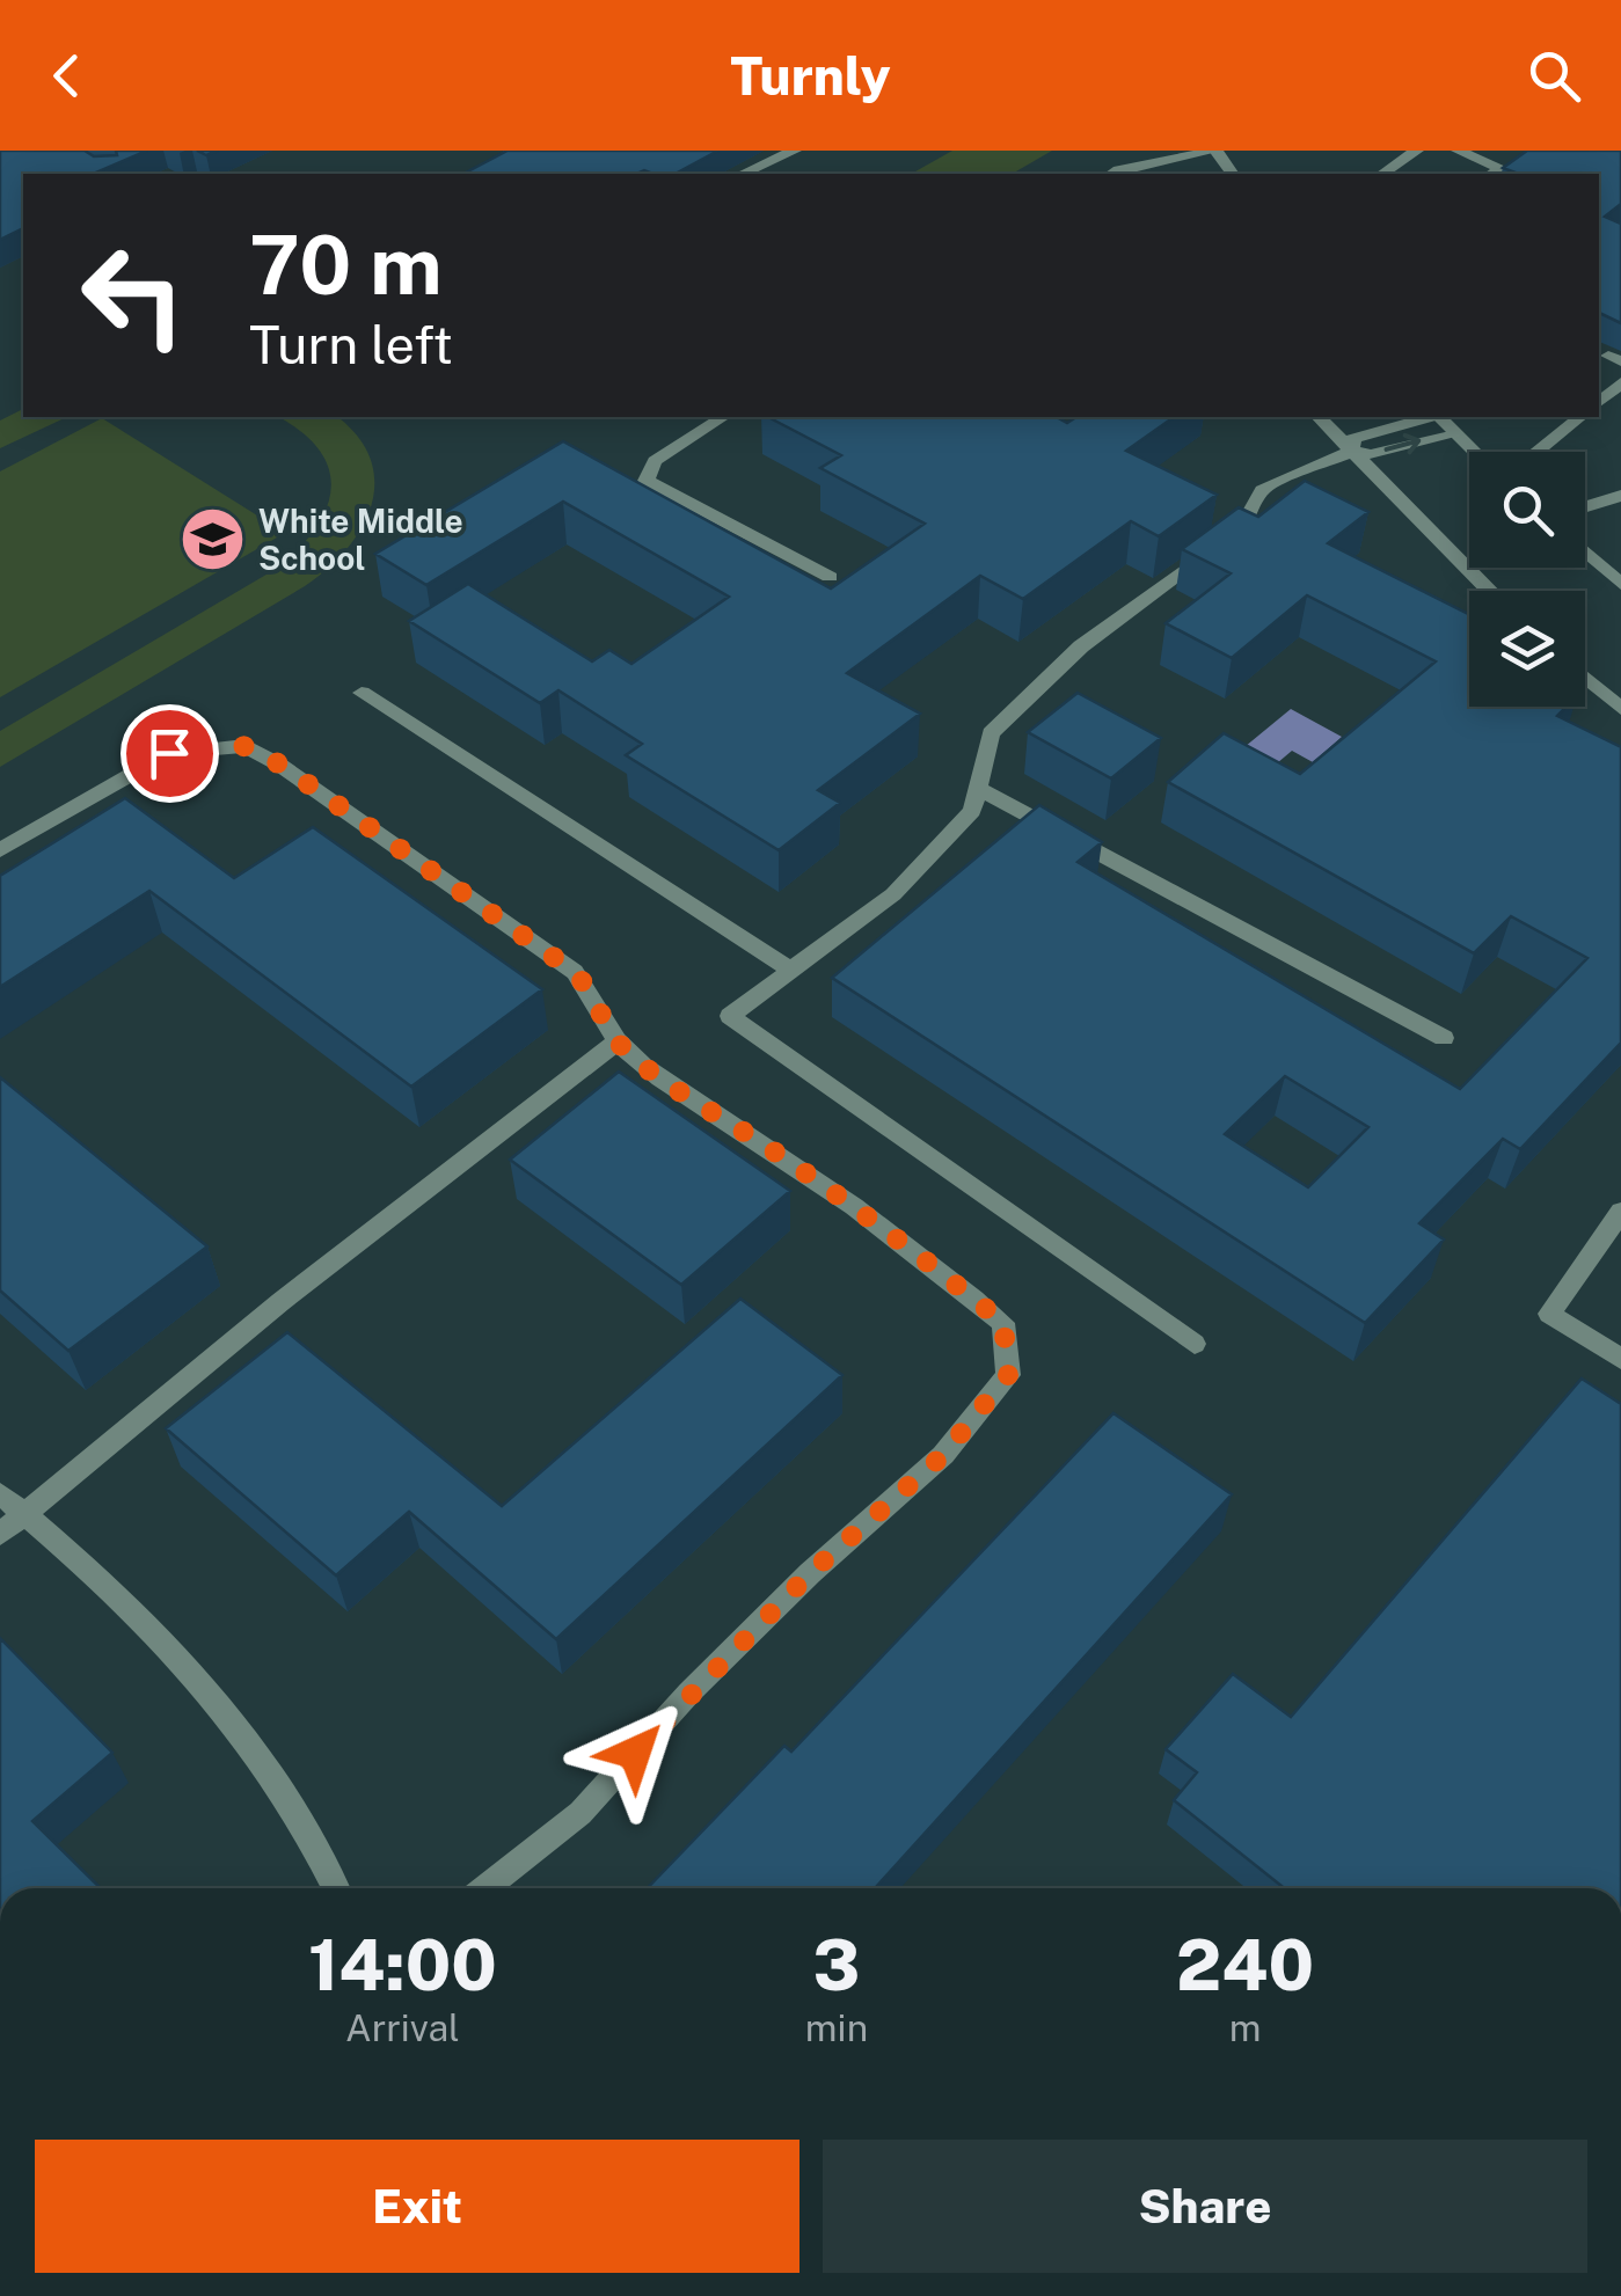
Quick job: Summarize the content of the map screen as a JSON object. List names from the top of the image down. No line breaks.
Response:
{"places":{"school or university":["White Middle School"]},"page":{"header":"Turnly","turn":["70 m","Turn left"],"eta":["14:00","Arrival","3","min","240","m"],"buttons":["Exit","Share"]}}
